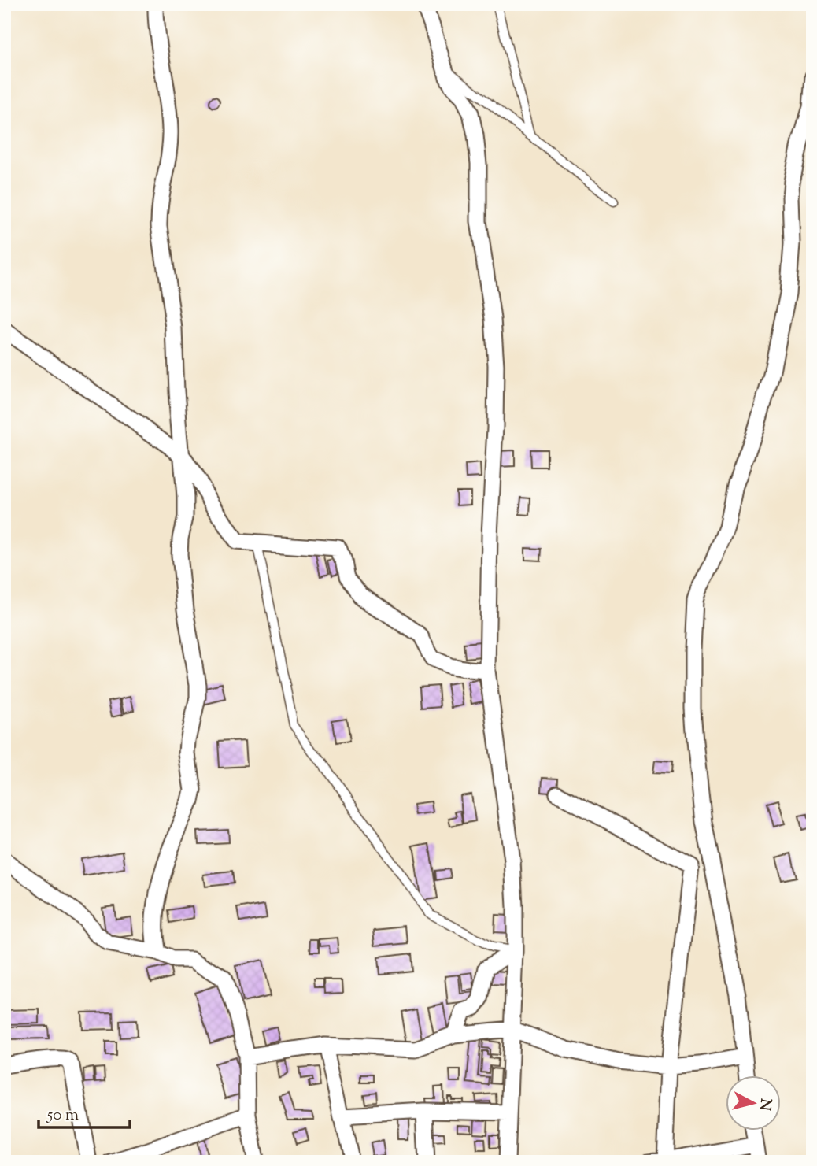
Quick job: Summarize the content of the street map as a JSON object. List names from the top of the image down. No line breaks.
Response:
{"scale_bar":"50 m","north":"right"}
